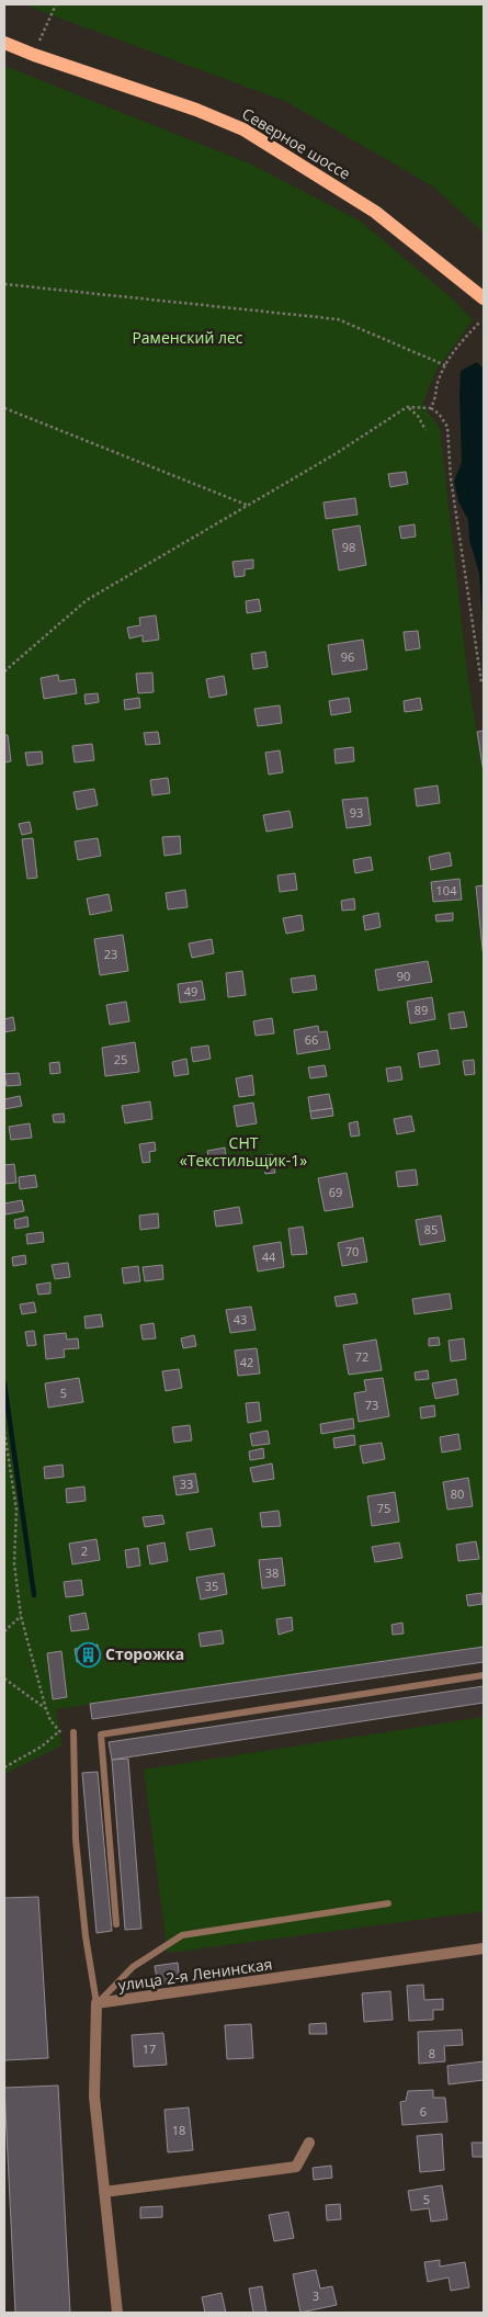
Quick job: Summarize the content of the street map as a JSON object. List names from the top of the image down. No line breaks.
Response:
{"streets":{"main road":["Северное шоссе"],"street":["улица 2-я Ленинская"]},"parks":["Раменский лес","СНТ «Текстильщик-1»"],"places":{"building":["Сторожка"]},"house_numbers":["98","96","93","104","23","90","49","89","66","25","69","85","70","44","43","72","42","5","73","33","80","75","2","38","35","17","8","6","18","5","3"]}
